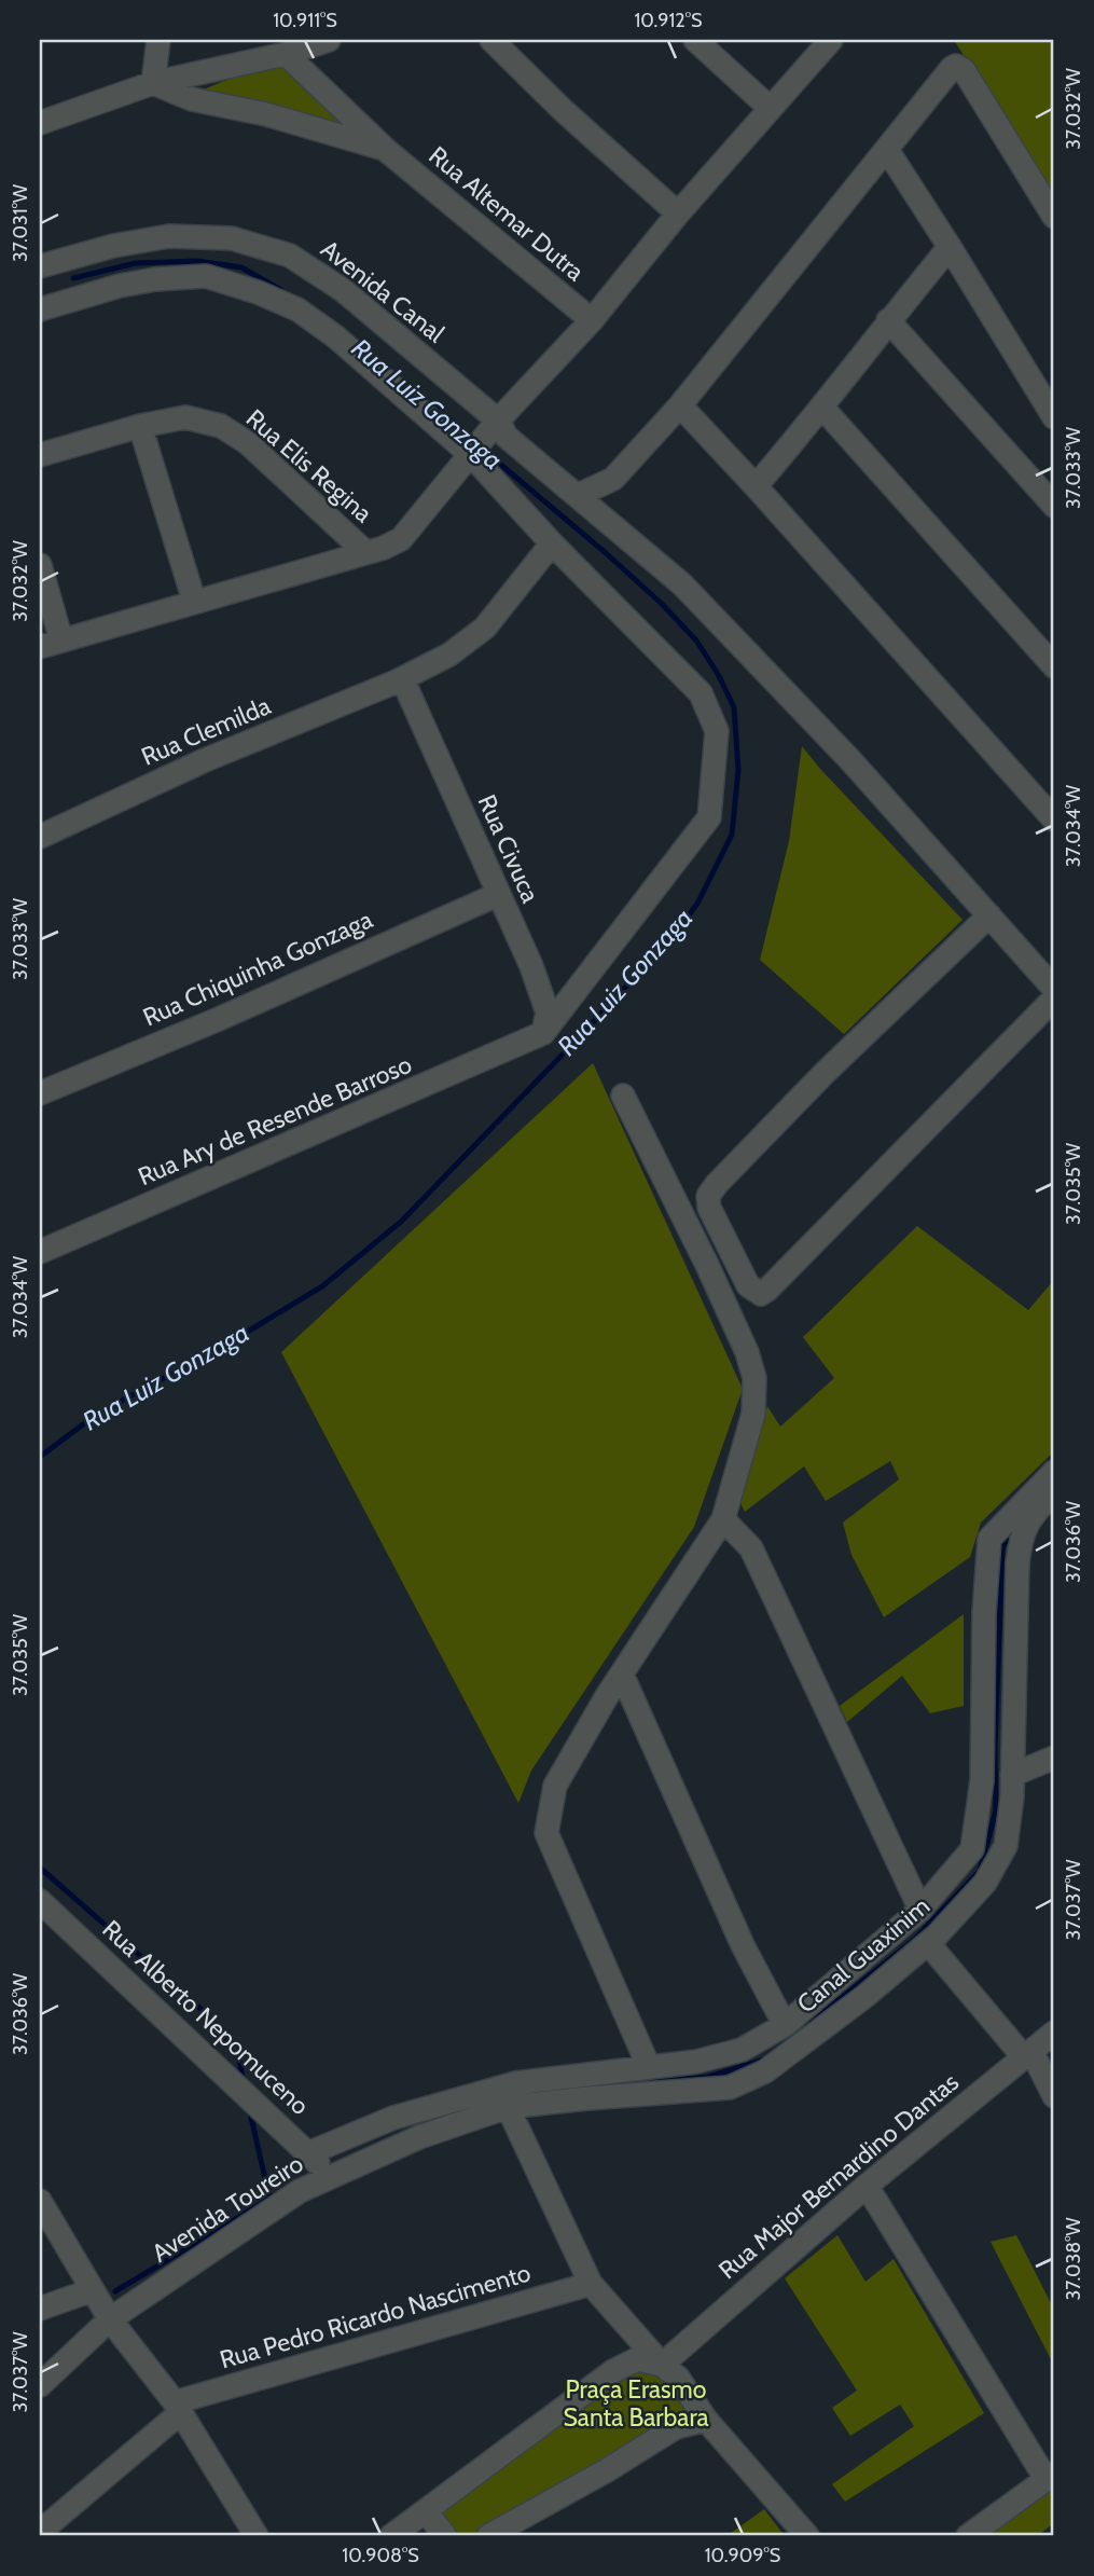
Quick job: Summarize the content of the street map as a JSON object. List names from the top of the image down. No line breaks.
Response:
{"streets":{"street":["Rua Altemar Dutra","Avenida Canal","Rua Elis Regina","Rua Clemilda","Rua Civuca","Rua Chiquinha Gonzaga","Rua Ary de Resende Barroso","Canal Guaxinim","Rua Alberto Nepomuceno","Rua Major Bernardino Dantas","Avenida Toureiro","Rua Pedro Ricardo Nascimento"]},"crossings":[["Rua Clemilda","Rua Civuca"],["Rua Civuca","Rua Chiquinha Gonzaga"],["Rua Civuca","Rua Ary de Resende Barroso"],["Canal Guaxinim","Avenida Toureiro"],["Rua Alberto Nepomuceno","Avenida Toureiro"]],"water":["Rua Luiz Gonzaga"],"parks":["Praça Erasmo Santa Barbara"],"coordinates":["10.911°S","10.912°S","37.032°W","37.031°W","37.033°W","37.034°W","37.035°W","37.036°W","37.037°W","37.038°W","10.908°S","10.909°S"]}
